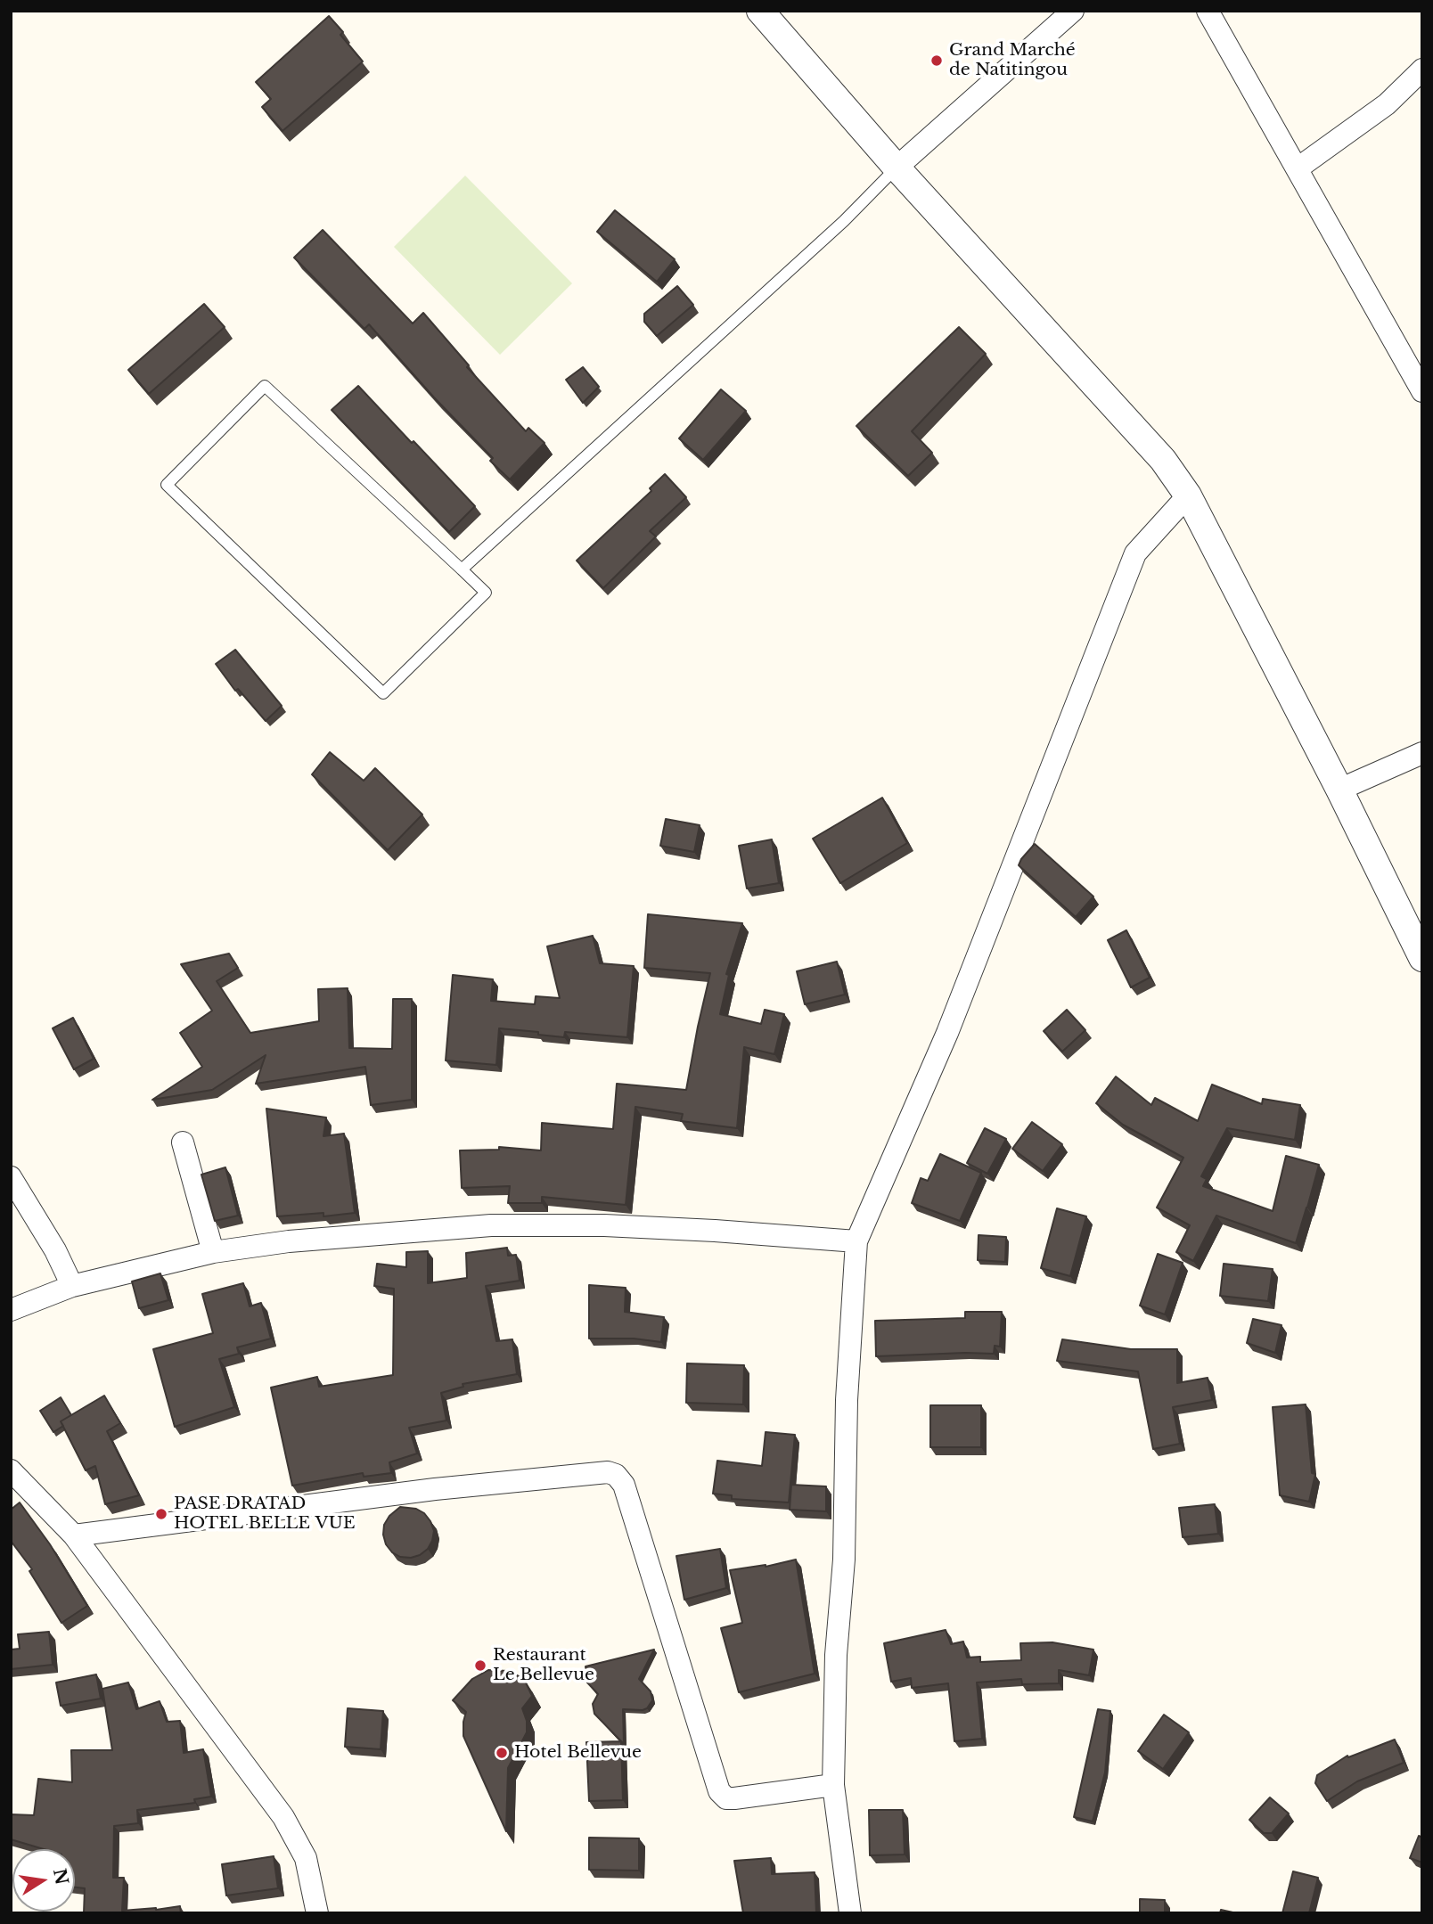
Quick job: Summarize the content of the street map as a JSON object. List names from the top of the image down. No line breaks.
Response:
{"places":["Grand Marché de Natitingou","PASE DRATAD HOTEL BELLE VUE","Restaurant Le Bellevue","Hotel Bellevue"],"north":"right"}
